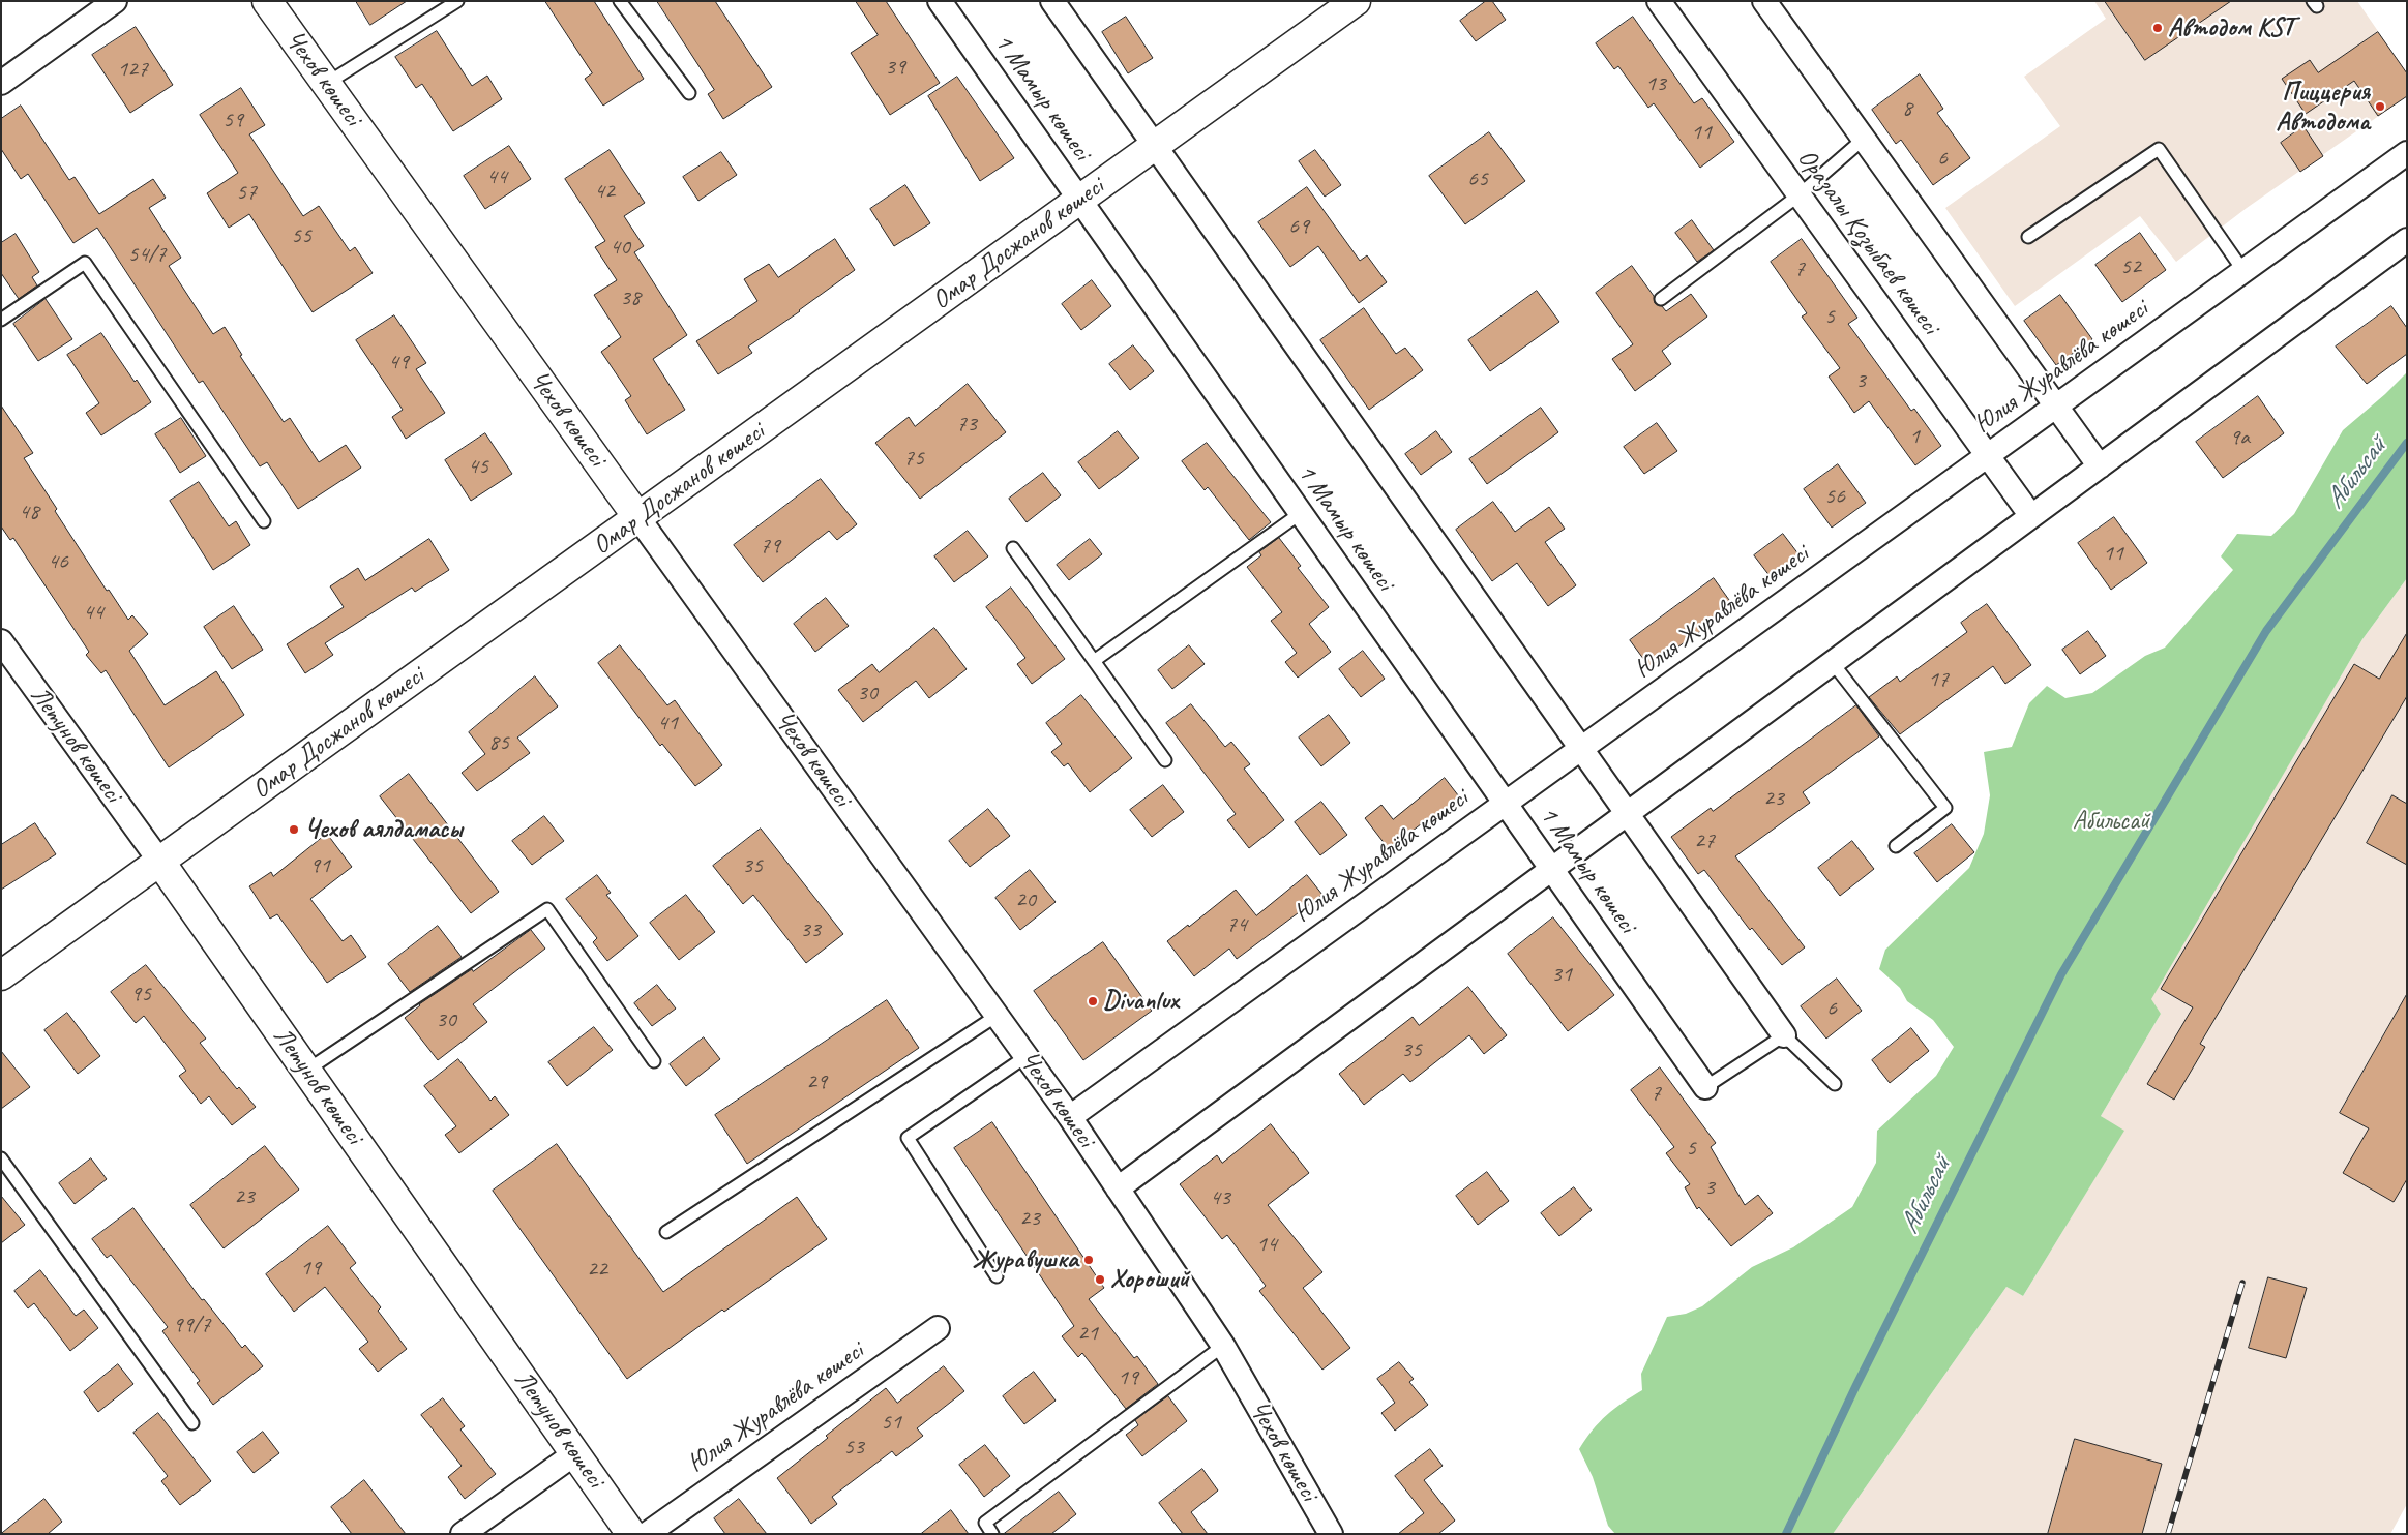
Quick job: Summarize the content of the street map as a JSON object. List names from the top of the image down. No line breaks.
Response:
{"streets":{"street":["Чехов көшесі","1 Мамыр көшесі","Оразалы Қозыбаев көшесі","Омар Досжанов көшесі","Юлия Журавлёва көшесі","Летунов көшесі"]},"crossings":[["Чехов көшесі","Омар Досжанов көшесі"],["Чехов көшесі","Юлия Журавлёва көшесі"],["1 Мамыр көшесі","Омар Досжанов көшесі"],["1 Мамыр көшесі","Юлия Журавлёва көшесі"],["Оразалы Қозыбаев көшесі","Юлия Журавлёва көшесі"],["Омар Досжанов көшесі","Летунов көшесі"]],"water":["Абильсай"],"parks":["Абильсай"],"places":["Автодом KST","Пиццерия Автодома","Чехов аялдамасы","Divanlux","Журавушка","Хороший"],"house_numbers":["39","127","13","8","59","11","6","44","65","42","57","69","55","40","54/7","52","7","38","5","49","3","73","1","9а","75","45","56","48","79","11","46","44","17","30","41","85","23","27","91","35","20","74","33","31","95","6","30","35","29","7","5","3","23","43","23","14","19","22","99/7","21","19","51","53"]}
